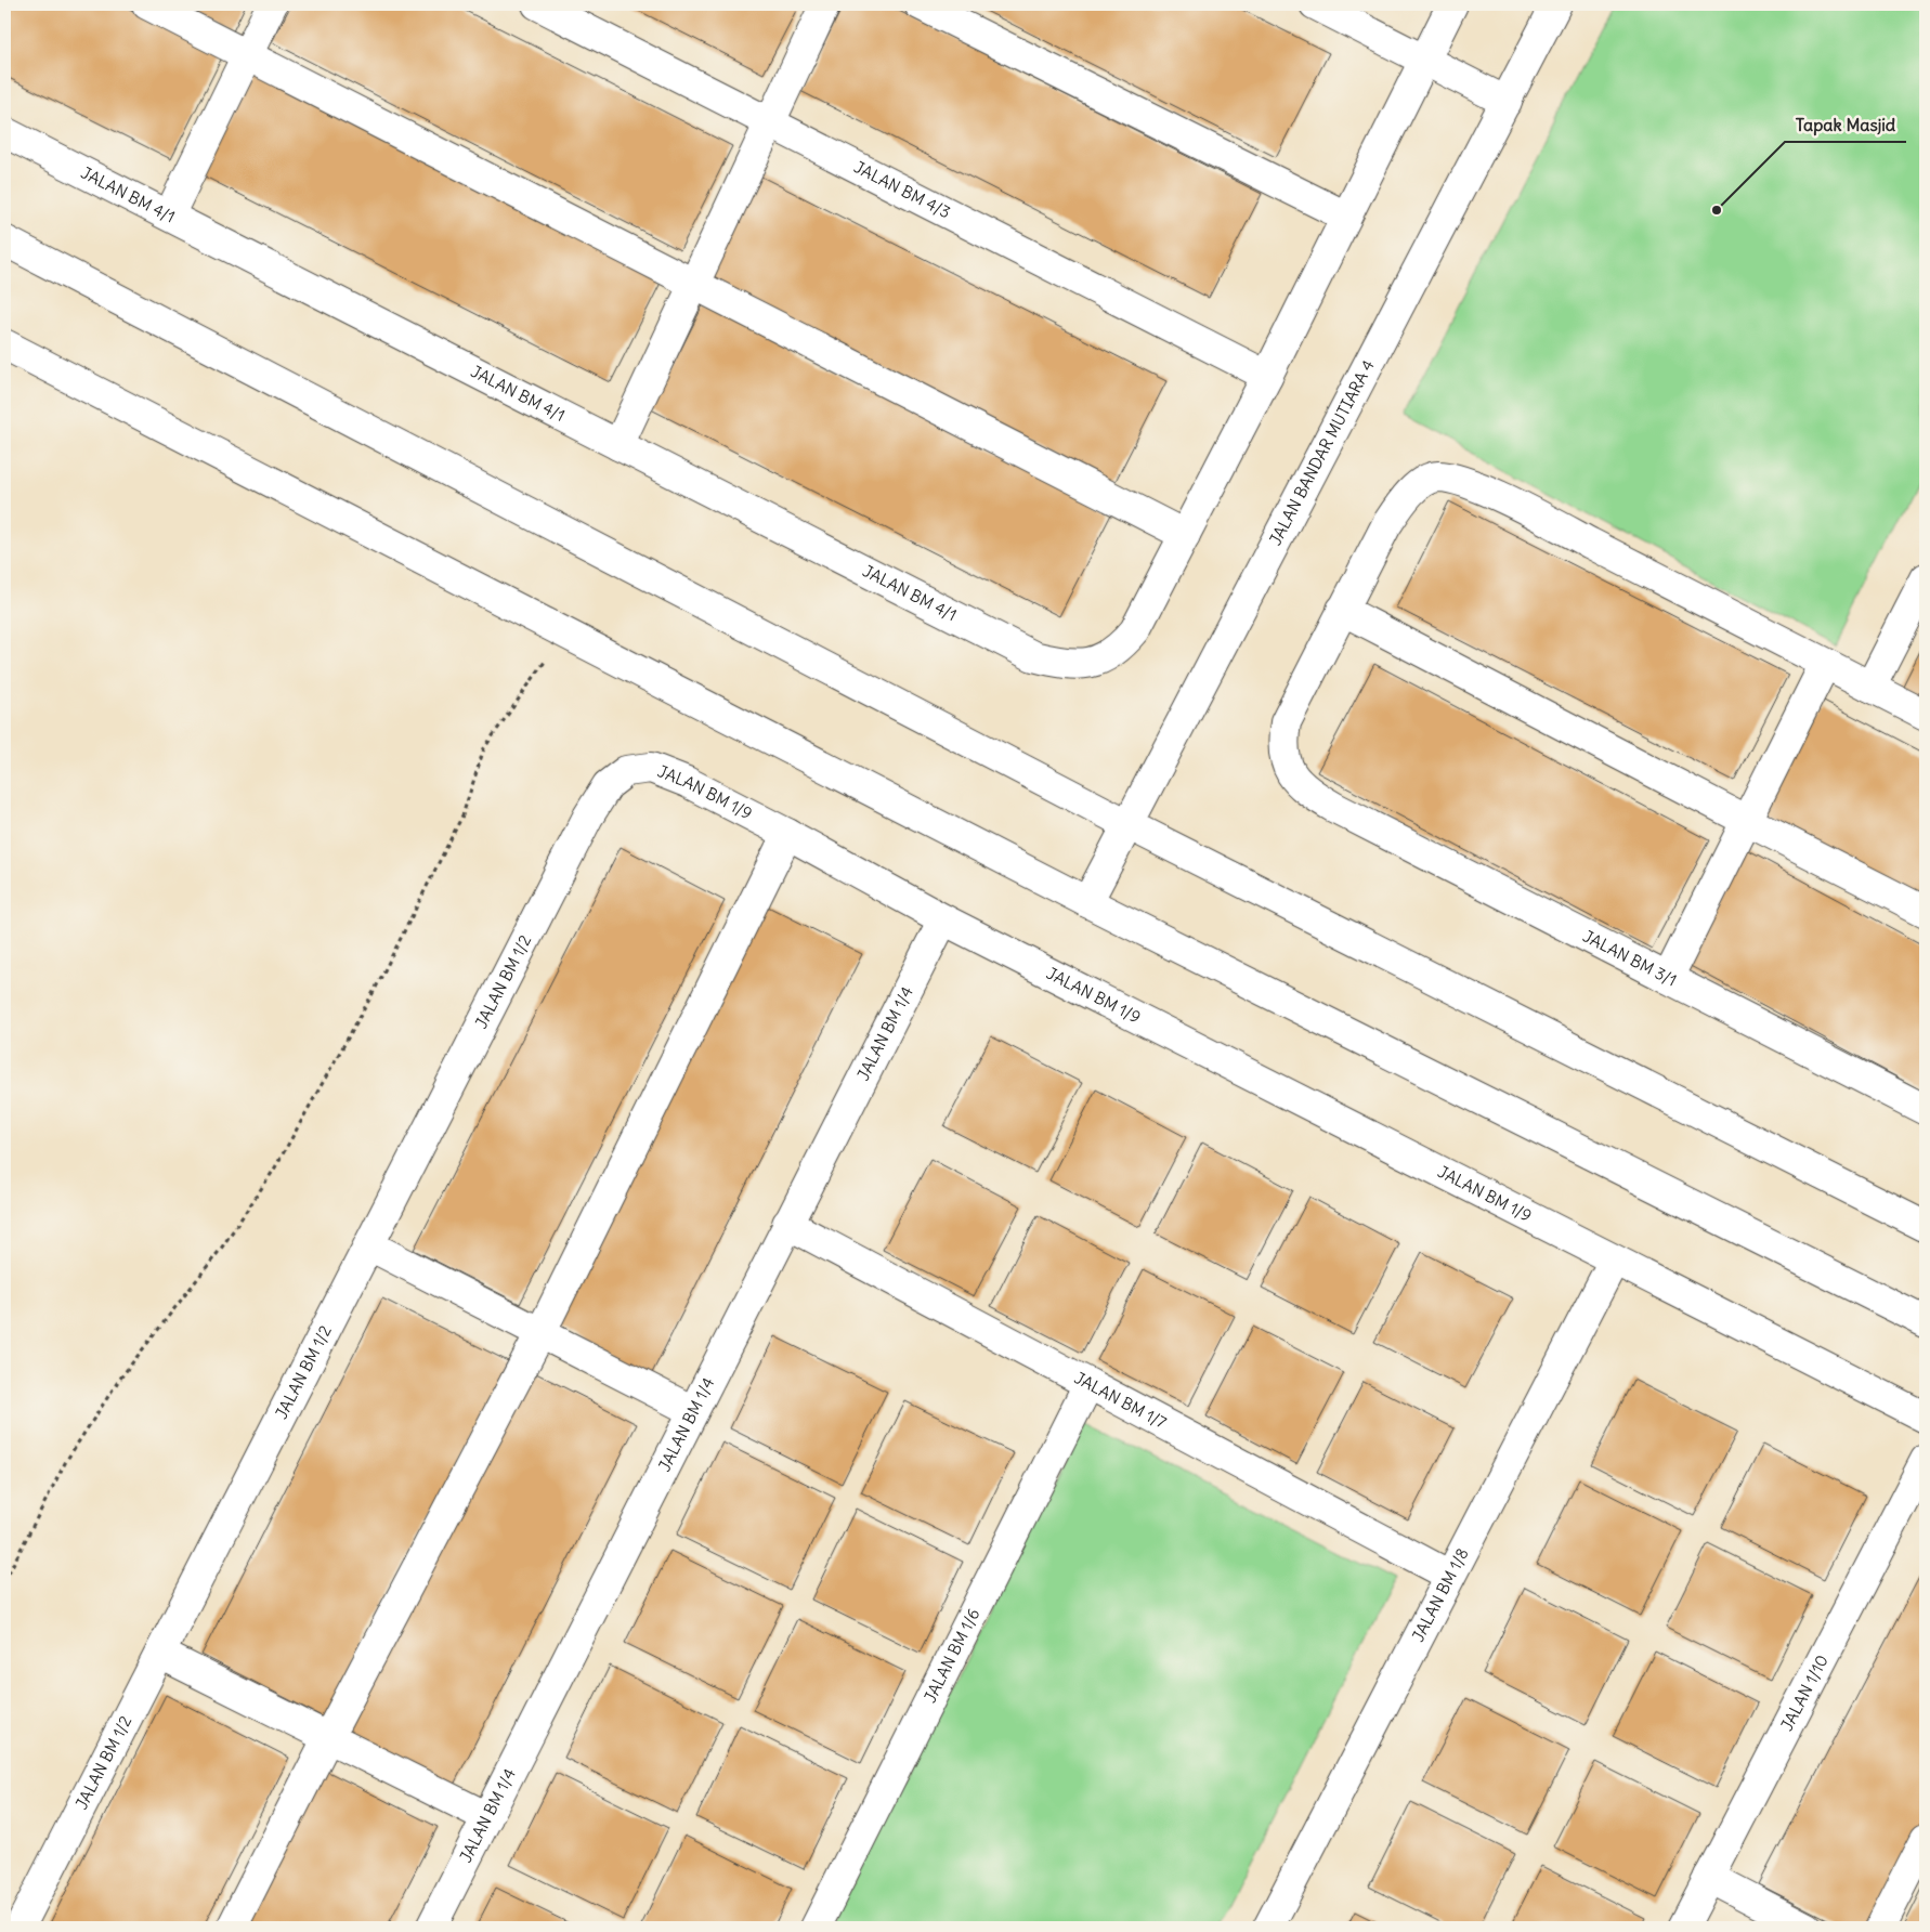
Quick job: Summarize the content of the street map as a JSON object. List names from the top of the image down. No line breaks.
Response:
{"streets":{"street":["JALAN BM 4/3","JALAN BM 4/1","JALAN BANDAR MUTIARA 4","JALAN BM 1/9","JALAN BM 3/1","JALAN BM 1/2","JALAN BM 1/4","JALAN BM 1/7","JALAN BM 1/8","JALAN BM 1/6","JALAN 1/10"]},"crossings":[["JALAN BM 4/3","JALAN BM 4/1"],["JALAN BM 1/9","JALAN BM 1/2"],["JALAN BM 1/9","JALAN BM 1/4"],["JALAN BM 1/9","JALAN BM 1/8"],["JALAN BM 1/4","JALAN BM 1/7"],["JALAN BM 1/7","JALAN BM 1/8"],["JALAN BM 1/7","JALAN BM 1/6"]],"places":["Tapak Masjid"]}
